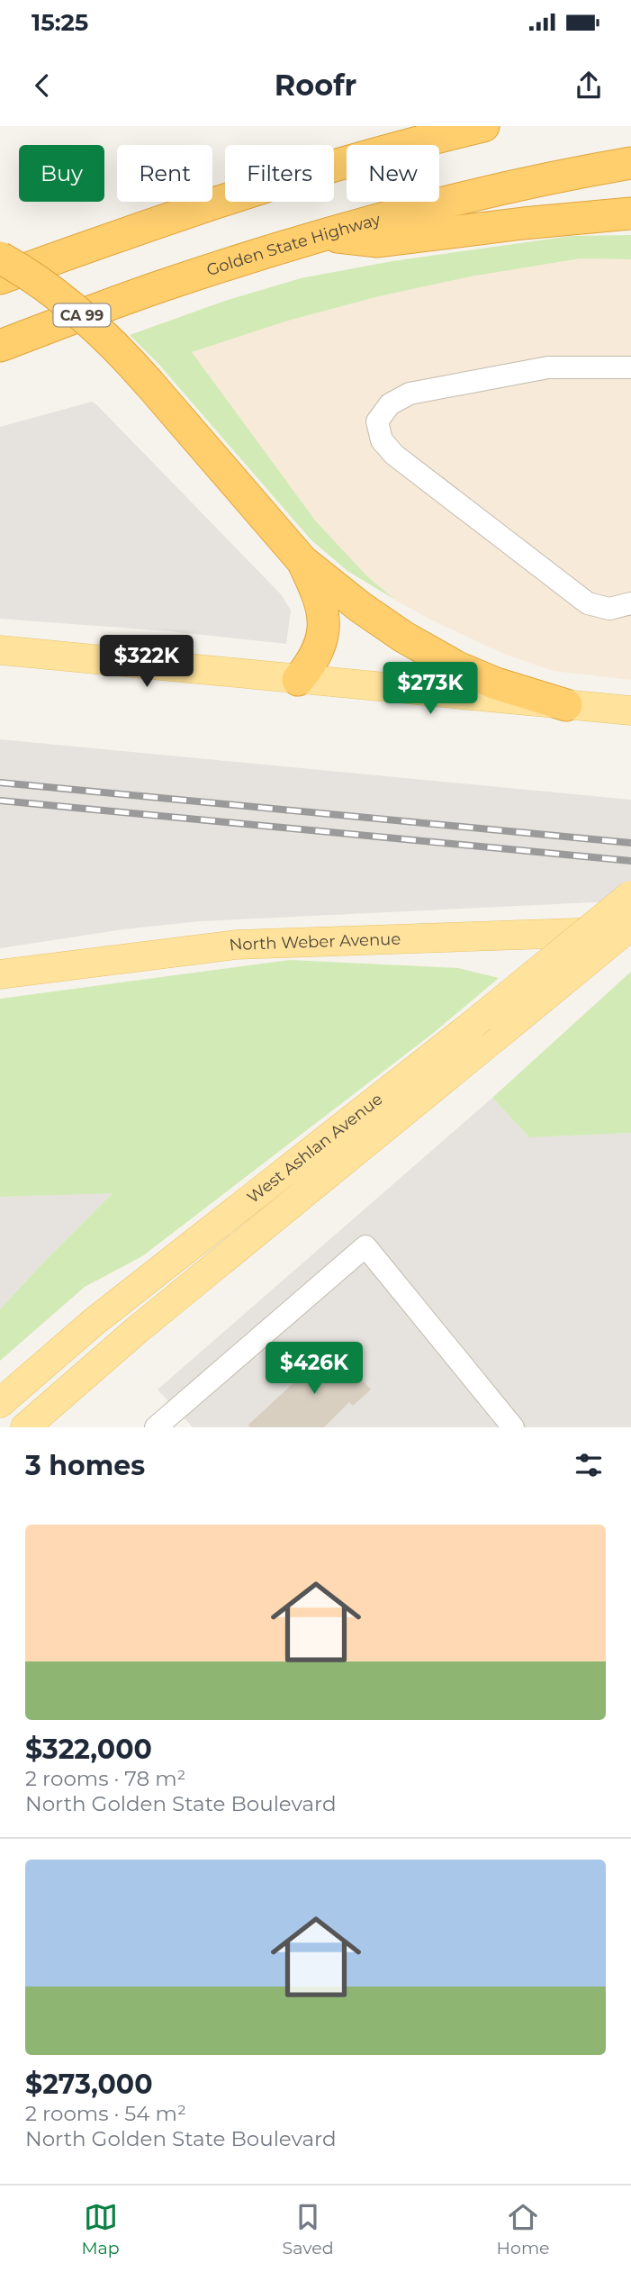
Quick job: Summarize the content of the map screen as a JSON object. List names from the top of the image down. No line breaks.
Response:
{"streets":{"highway":["Golden State Highway","CA 99"],"main road":["North Weber Avenue","West Ashlan Avenue"]},"crossings":[["North Weber Avenue","West Ashlan Avenue"]],"page":{"status":"15:25","header":"Roofr","chip":["Buy","Rent","Filters","New"],"price":["$322K","$273K","$426K"],"heading":"3 homes","list":[{"name":"$322,000","note":"2 rooms · 78 m² · North Golden State Boulevard"},{"name":"$273,000","note":"2 rooms · 54 m² · North Golden State Boulevard"}],"tabs":["Map","Saved","Home"]}}
